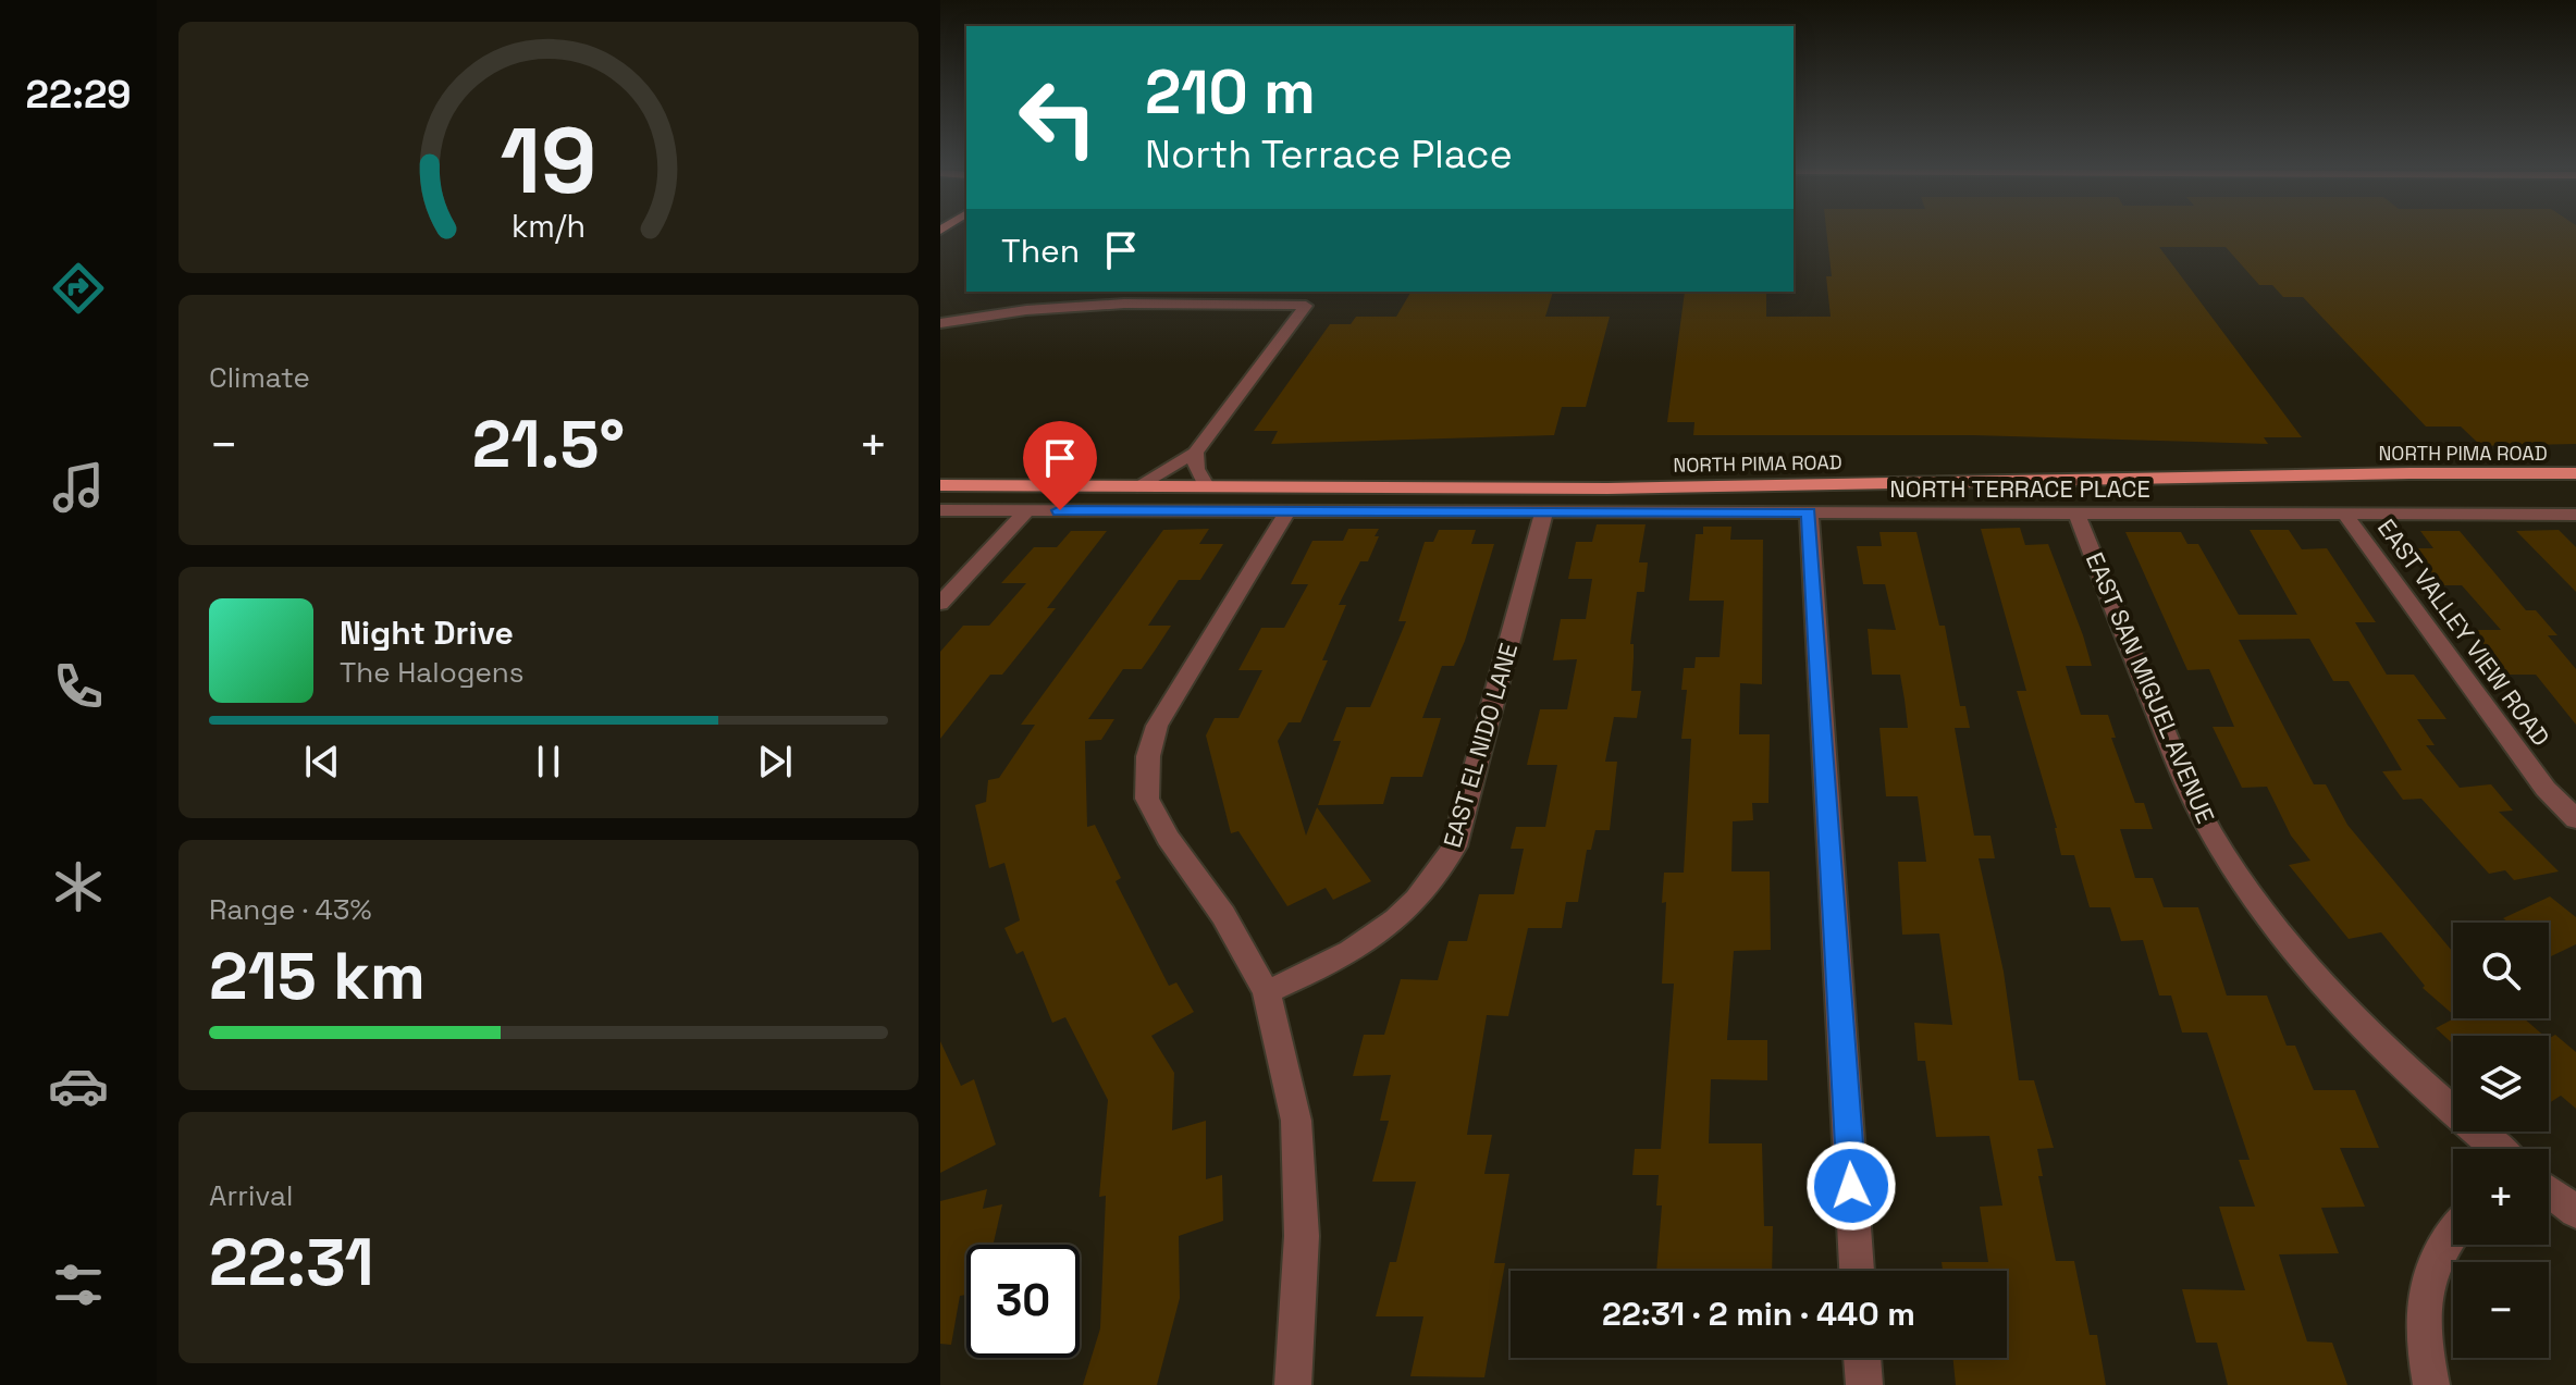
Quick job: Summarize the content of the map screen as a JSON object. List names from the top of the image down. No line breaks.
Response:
{"streets":{"main road":["NORTH PIMA ROAD"],"street":["NORTH TERRACE PLACE","EAST VALLEY VIEW ROAD","EAST SAN MIGUEL AVENUE","EAST EL NIDO LANE"]},"crossings":[["NORTH TERRACE PLACE","EAST VALLEY VIEW ROAD"],["NORTH TERRACE PLACE","EAST SAN MIGUEL AVENUE"],["NORTH TERRACE PLACE","EAST EL NIDO LANE"]],"page":{"tabs":"22:29","turn":["210 m","North Terrace Place"],"then":"Then","tile":["Climate",["Range · 43%","215 km"],["Arrival","22:31"]],"heat":["−","21.5°","+"],"song":["Night Drive","The Halogens"],"map_buttons":["+","−"],"limit":"30","trip":"22:31 · 2 min · 440 m","gauge":["19","km/h"]}}
